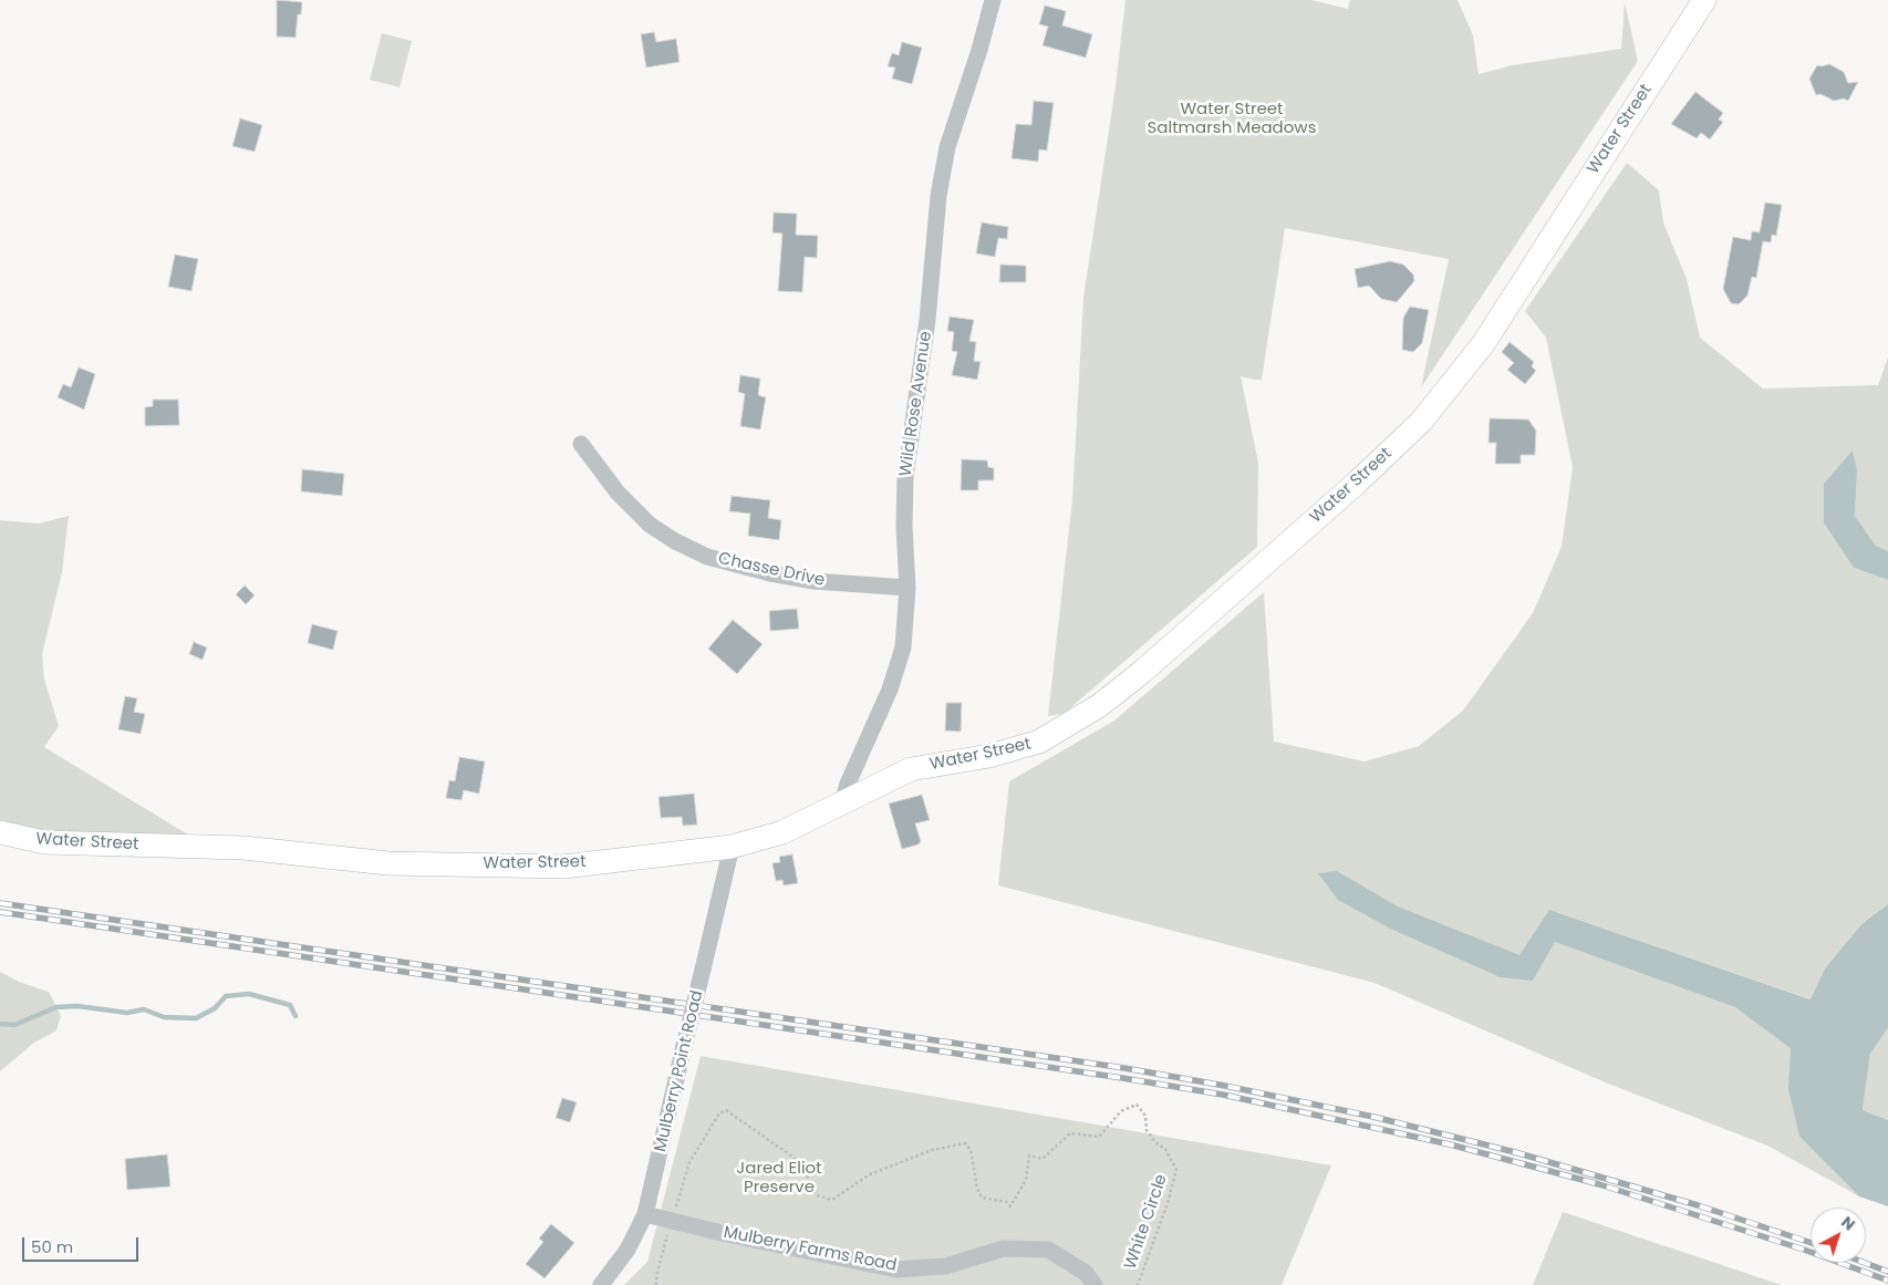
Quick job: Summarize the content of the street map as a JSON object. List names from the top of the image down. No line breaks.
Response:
{"streets":{"main road":["Water Street"],"street":["Wild Rose Avenue","Chasse Drive","Mulberry Point Road","Mulberry Farms Road"],"path":["White Circle"]},"crossings":[["Water Street","Wild Rose Avenue"],["Water Street","Mulberry Point Road"],["Wild Rose Avenue","Chasse Drive"],["Mulberry Point Road","Mulberry Farms Road"],["White Circle","Mulberry Farms Road"]],"parks":["Water Street Saltmarsh Meadows","Jared Eliot Preserve"],"scale_bar":"50 m","north":"top right"}
